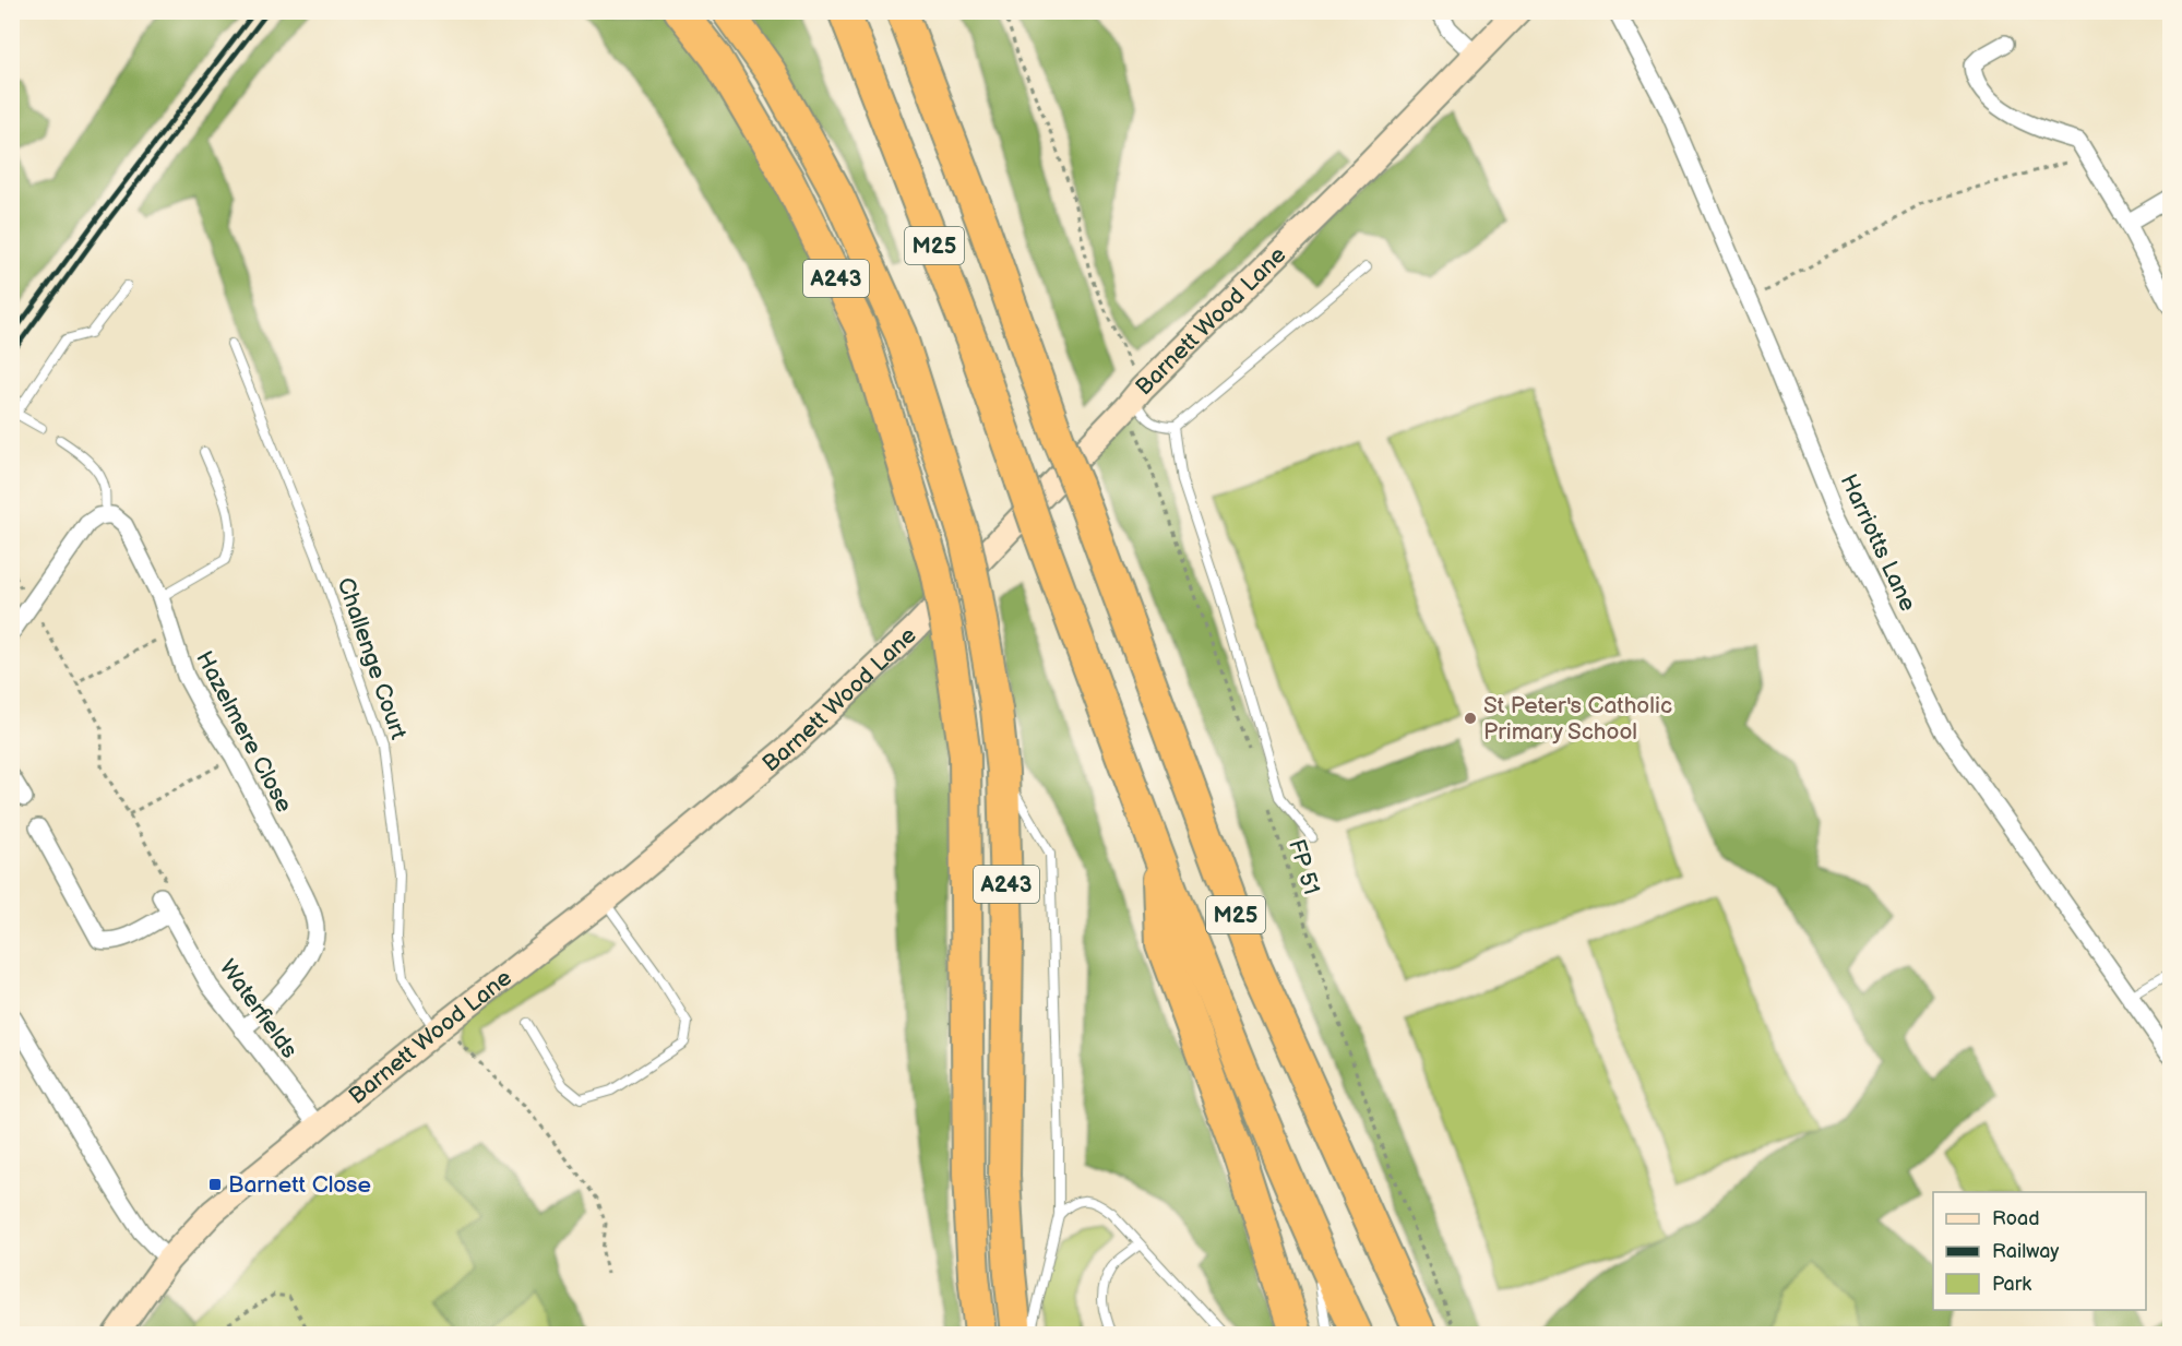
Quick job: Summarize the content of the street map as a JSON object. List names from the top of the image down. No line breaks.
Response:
{"streets":{"highway":["M25","A243"],"street":["Barnett Wood Lane","Harriotts Lane","Hazelmere Close","Waterfields"],"lane":["Challenge Court"],"path":["FP 51"]},"crossings":[["Barnett Wood Lane","Challenge Court"],["Barnett Wood Lane","Waterfields"],["Hazelmere Close","Waterfields"]],"places":{"other":["St Peter's Catholic Primary School"],"transit":["Barnett Close"]},"legend":["Road","Railway","Park"]}
